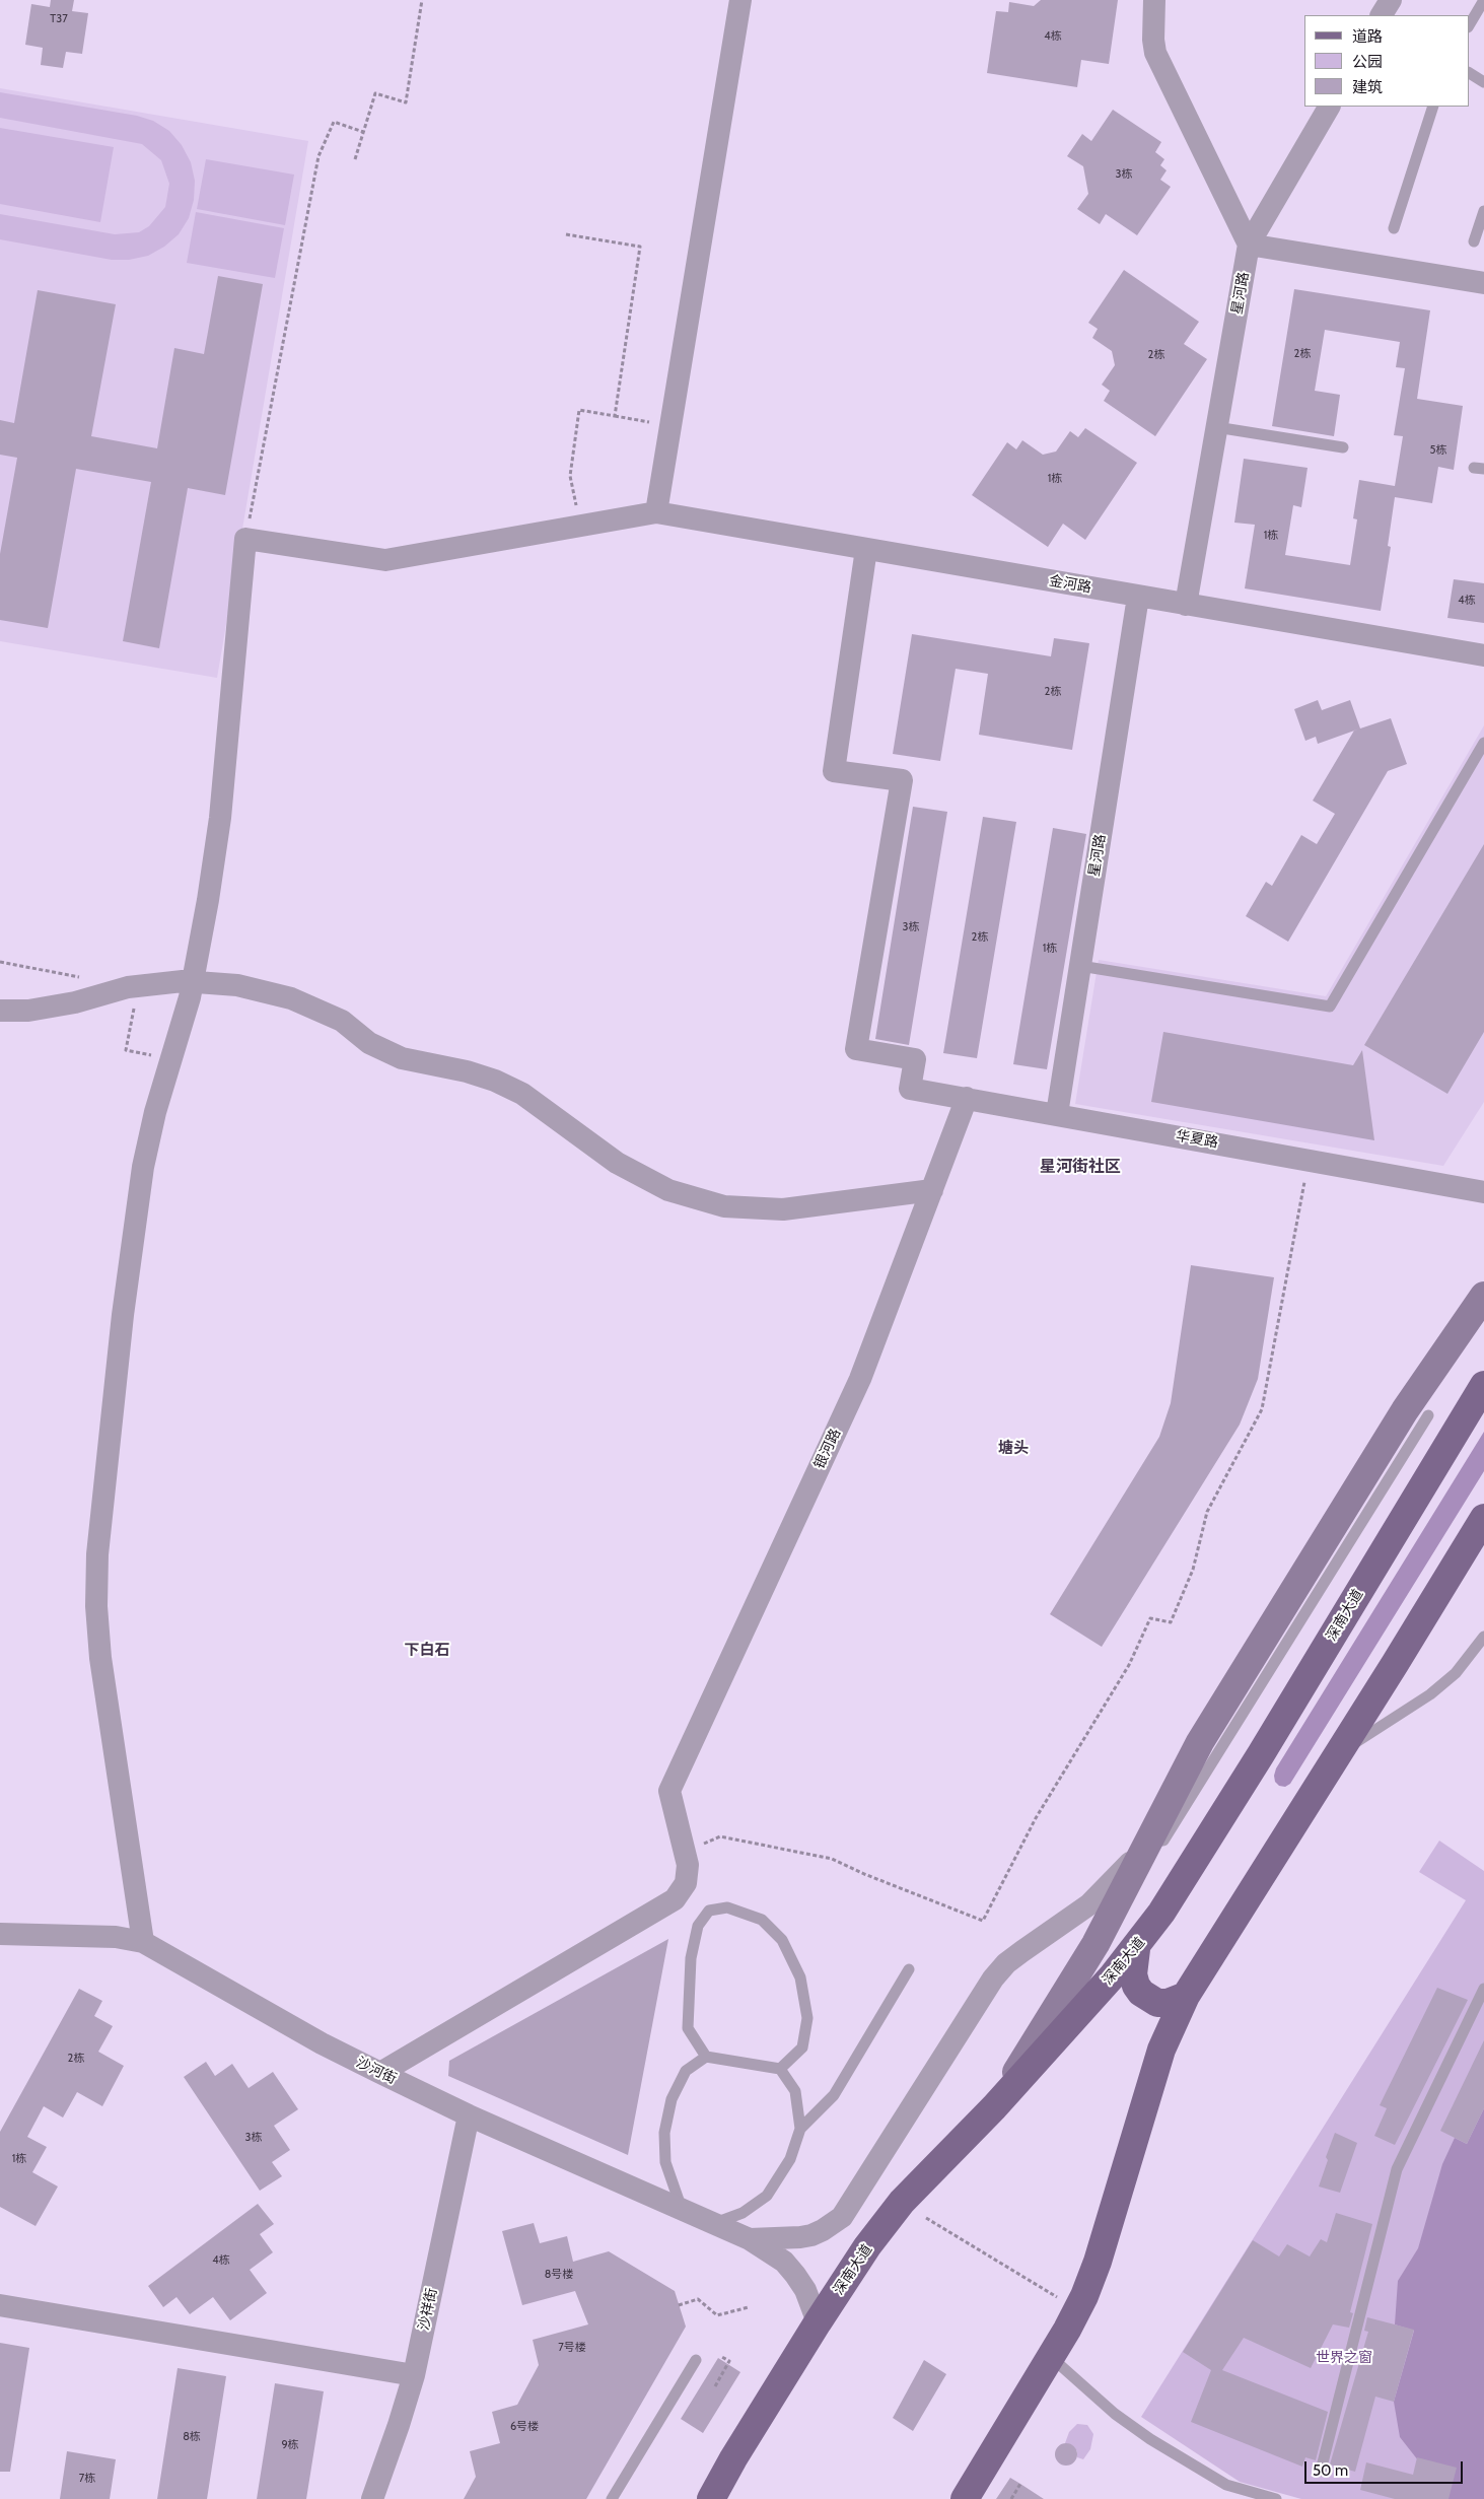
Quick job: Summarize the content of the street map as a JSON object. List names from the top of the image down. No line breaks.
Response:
{"streets":{"main road":["深南大道"],"street":["星河路","金河路","华夏路","银河路","沙河街","沙祥街"]},"crossings":[["星河路","金河路"],["星河路","华夏路"],["金河路","华夏路"],["华夏路","银河路"],["沙河街","沙祥街"]],"districts":["星河街社区","塘头","下白石"],"parks":["世界之窗"],"house_numbers":["T37","4栋","3栋","2栋","2栋","5栋","1栋","1栋","4栋","2栋","3栋","2栋","1栋","2栋","3栋","1栋","4栋","8号楼","7号楼","6号楼","8栋","9栋","7栋"],"legend":["道路","公园","建筑"],"scale_bar":"50 m"}
